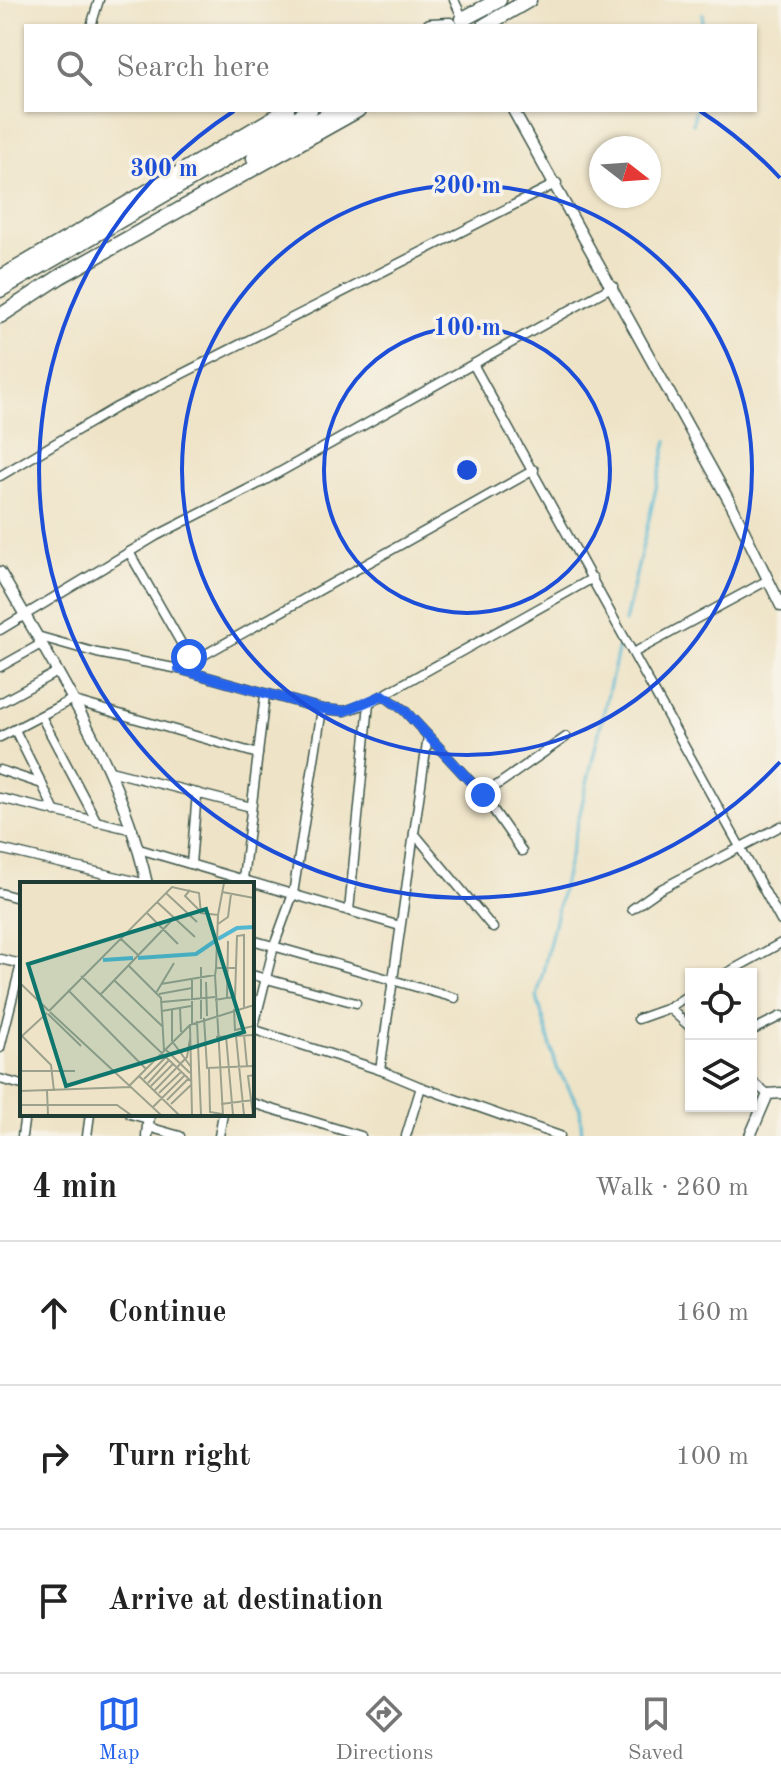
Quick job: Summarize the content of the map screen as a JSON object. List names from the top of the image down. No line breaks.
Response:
{"north":"right","page":{"search":"Search here","heading":["4 min","Walk · 260 m"],"list":[["Continue","160 m"],["Turn right","100 m"],"Arrive at destination"],"nav":["Map","Directions","Saved"]},"rings":["300 m","200 m","100 m"]}
